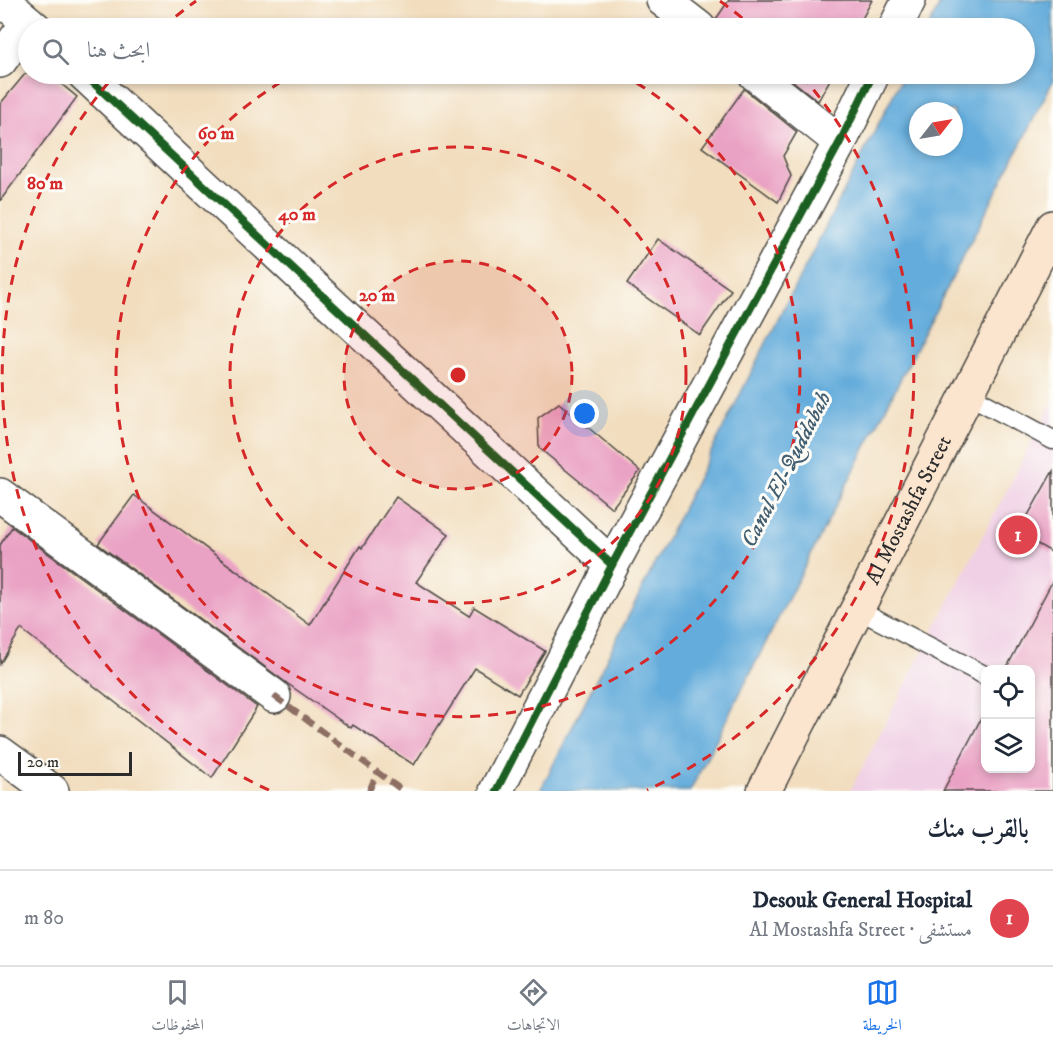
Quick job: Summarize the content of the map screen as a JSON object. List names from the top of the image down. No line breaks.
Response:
{"streets":{"main road":["Al Mostashfa Street"]},"water":["Canal El-Quddabah"],"scale_bar":"20 m","north":"top right","page":{"search":"ابحث هنا","pins":"1","scale":"20 m","heading":"بالقرب منك","list":[{"mark":"1","name":"Desouk General Hospital","note":"مستشفى · Al Mostashfa Street","value":"80 m"}],"nav":["الخريطة","الاتجاهات","المحفوظات"]},"rings":["60 m","80 m","40 m","20 m"]}
